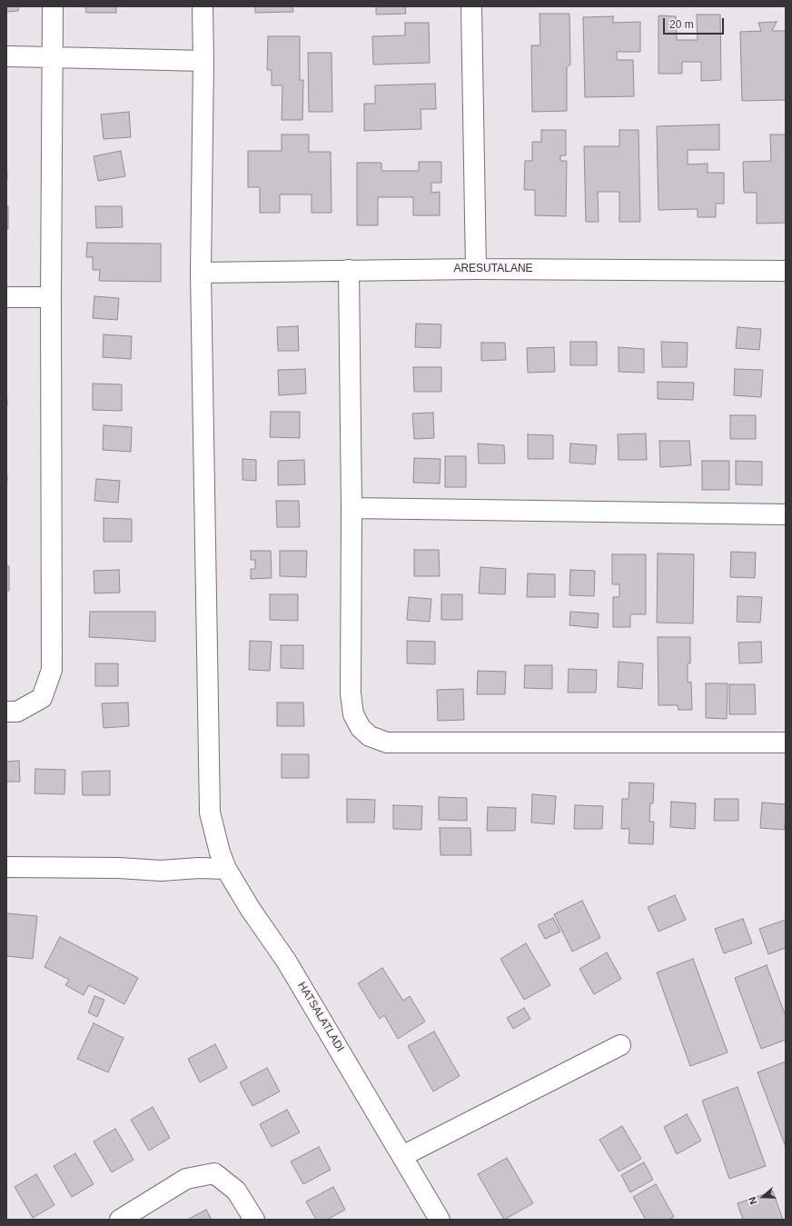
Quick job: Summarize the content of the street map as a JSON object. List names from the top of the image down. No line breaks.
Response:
{"streets":{"street":["ARESUTALANE","HATSALATLADI"]},"crossings":[["ARESUTALANE","HATSALATLADI"]],"scale_bar":"20 m","north":"left"}
